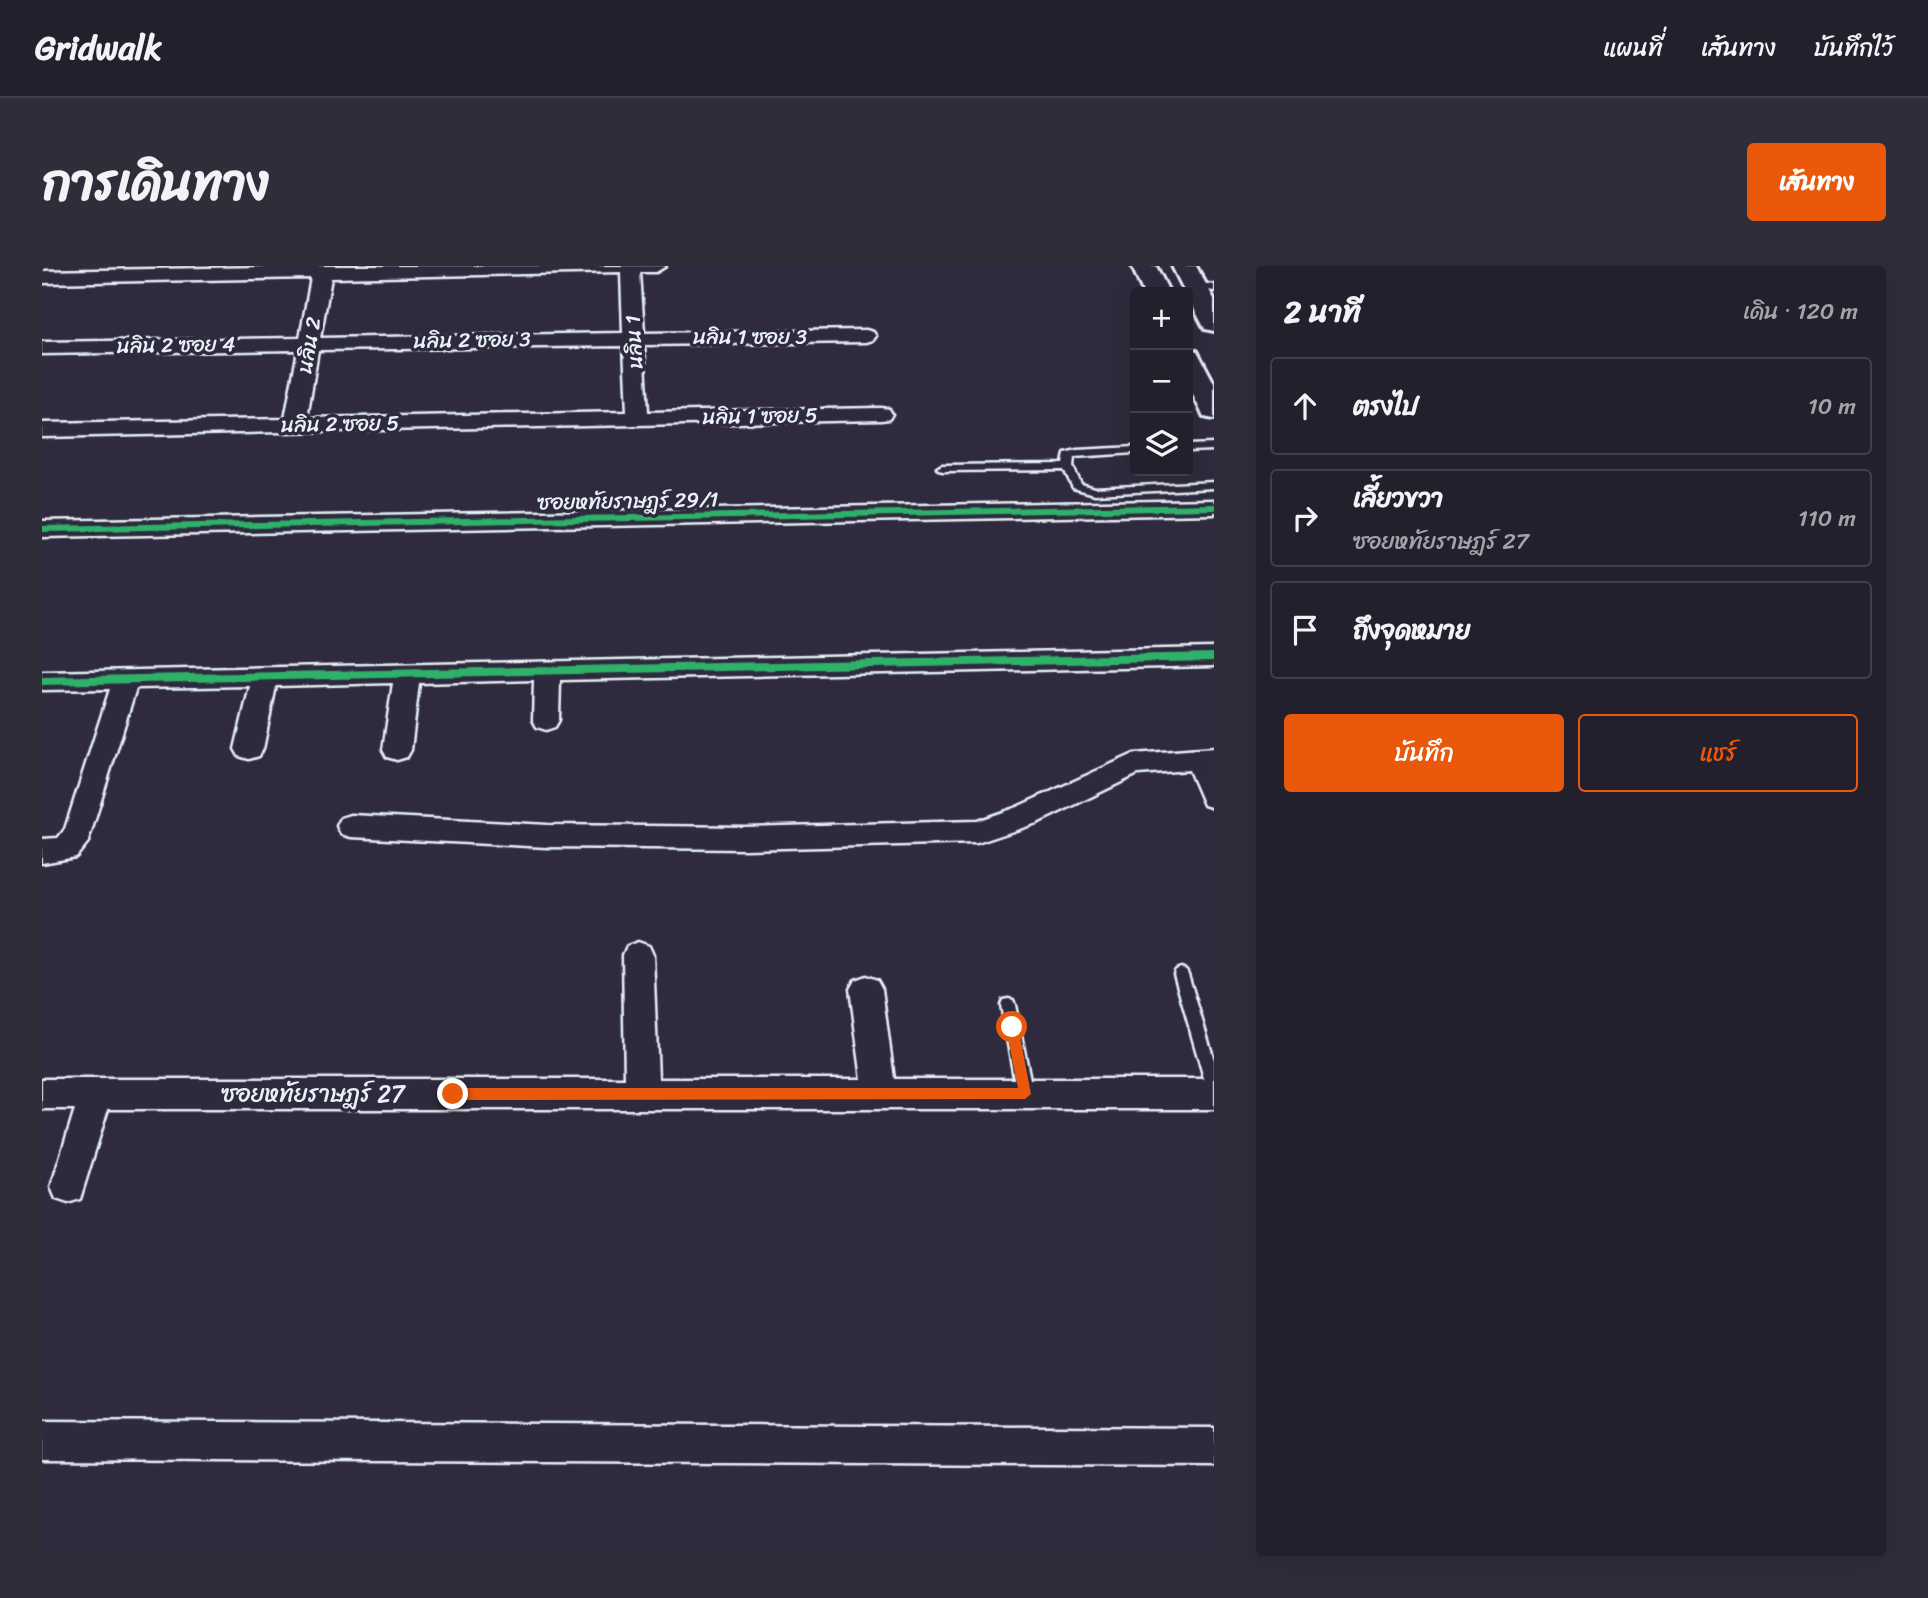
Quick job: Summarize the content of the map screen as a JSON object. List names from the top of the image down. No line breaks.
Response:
{"streets":{"street":["นลิน 1 ซอย 3","นลิน 2 ซอย 3","นลิน 1","นลิน 2 ซอย 4","นลิน 2","นลิน 1 ซอย 5","นลิน 2 ซอย 5","ซอยหทัยราษฎร์ 29/1","ซอยหทัยราษฎร์ 27"]},"crossings":[["นลิน 1 ซอย 3","นลิน 2 ซอย 3"],["นลิน 1 ซอย 3","นลิน 1"],["นลิน 2 ซอย 3","นลิน 1"],["นลิน 2 ซอย 3","นลิน 2 ซอย 4"],["นลิน 2 ซอย 3","นลิน 2"],["นลิน 1","นลิน 1 ซอย 5"],["นลิน 1","นลิน 2 ซอย 5"],["นลิน 2 ซอย 4","นลิน 2"],["นลิน 2","นลิน 2 ซอย 5"],["นลิน 1 ซอย 5","นลิน 2 ซอย 5"]],"page":{"header":"Gridwalk","nav":["แผนที่","เส้นทาง","บันทึกไว้"],"title":"การเดินทาง","buttons":["เส้นทาง",["บันทึก","แชร์"]],"heading":["2 นาที","เดิน · 120 m"],"map_buttons":["+","−"],"list":[["ตรงไป","10 m"],["เลี้ยวขวา","ซอยหทัยราษฎร์ 27","110 m"],"ถึงจุดหมาย"]}}
